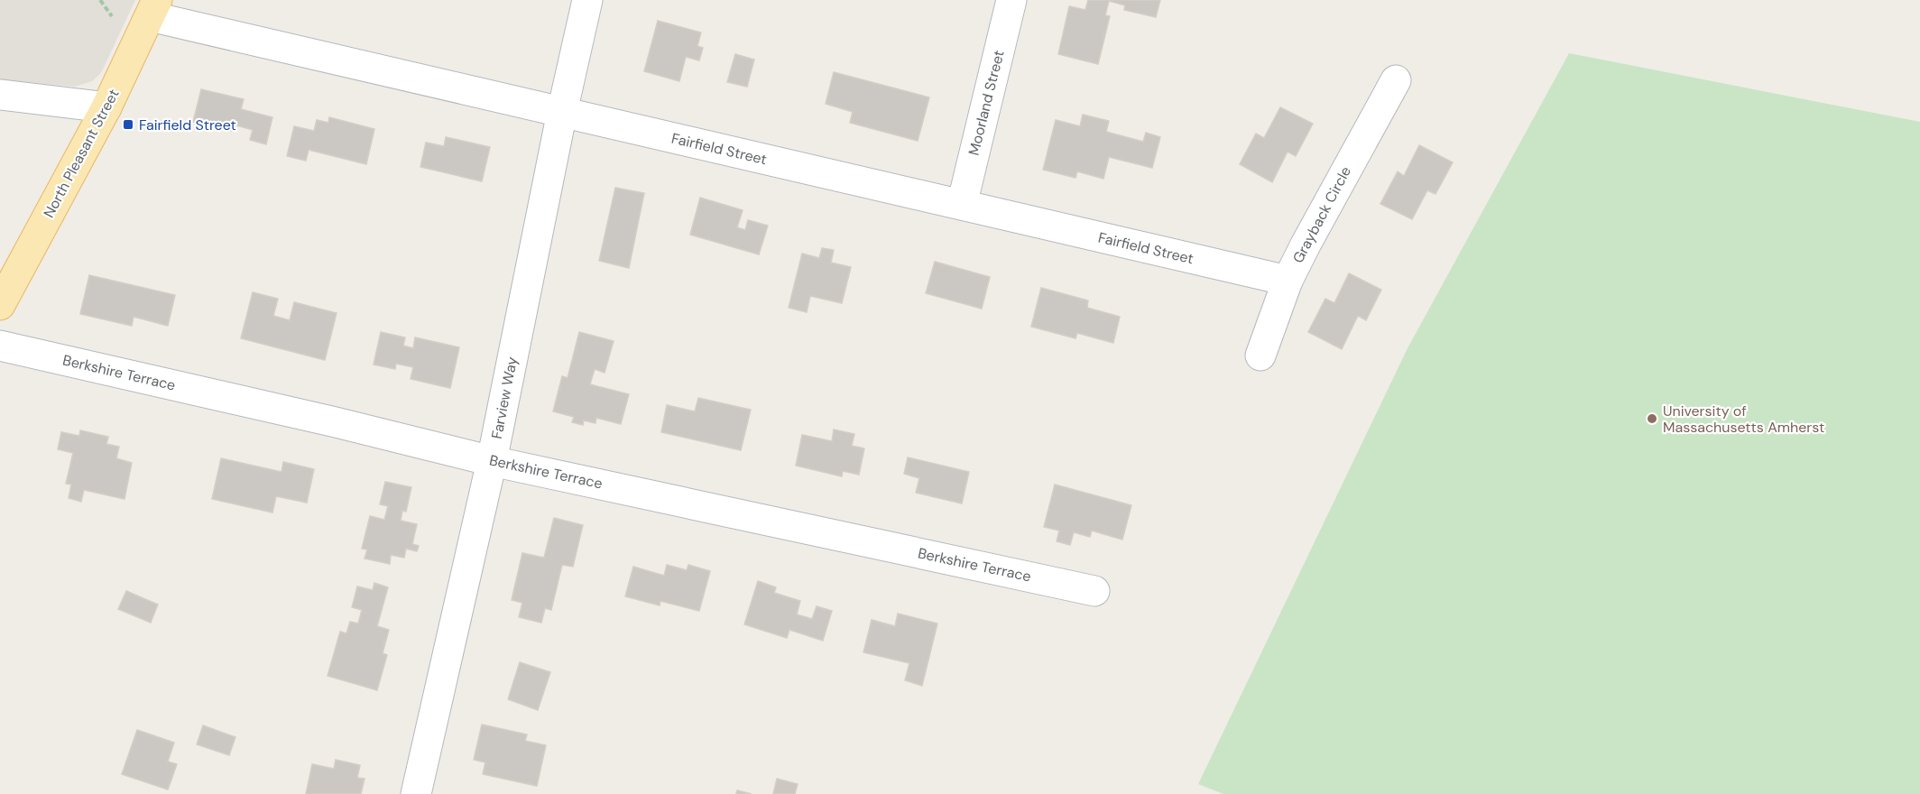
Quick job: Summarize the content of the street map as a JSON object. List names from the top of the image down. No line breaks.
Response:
{"streets":{"main road":["North Pleasant Street"],"street":["Moorland Street","Fairfield Street","Grayback Circle","Berkshire Terrace","Farview Way"]},"crossings":[["Moorland Street","Fairfield Street"],["Fairfield Street","North Pleasant Street"],["Fairfield Street","Grayback Circle"],["Fairfield Street","Farview Way"],["Berkshire Terrace","Farview Way"]],"places":{"transit":["Fairfield Street"],"other":["University of Massachusetts Amherst"]}}
